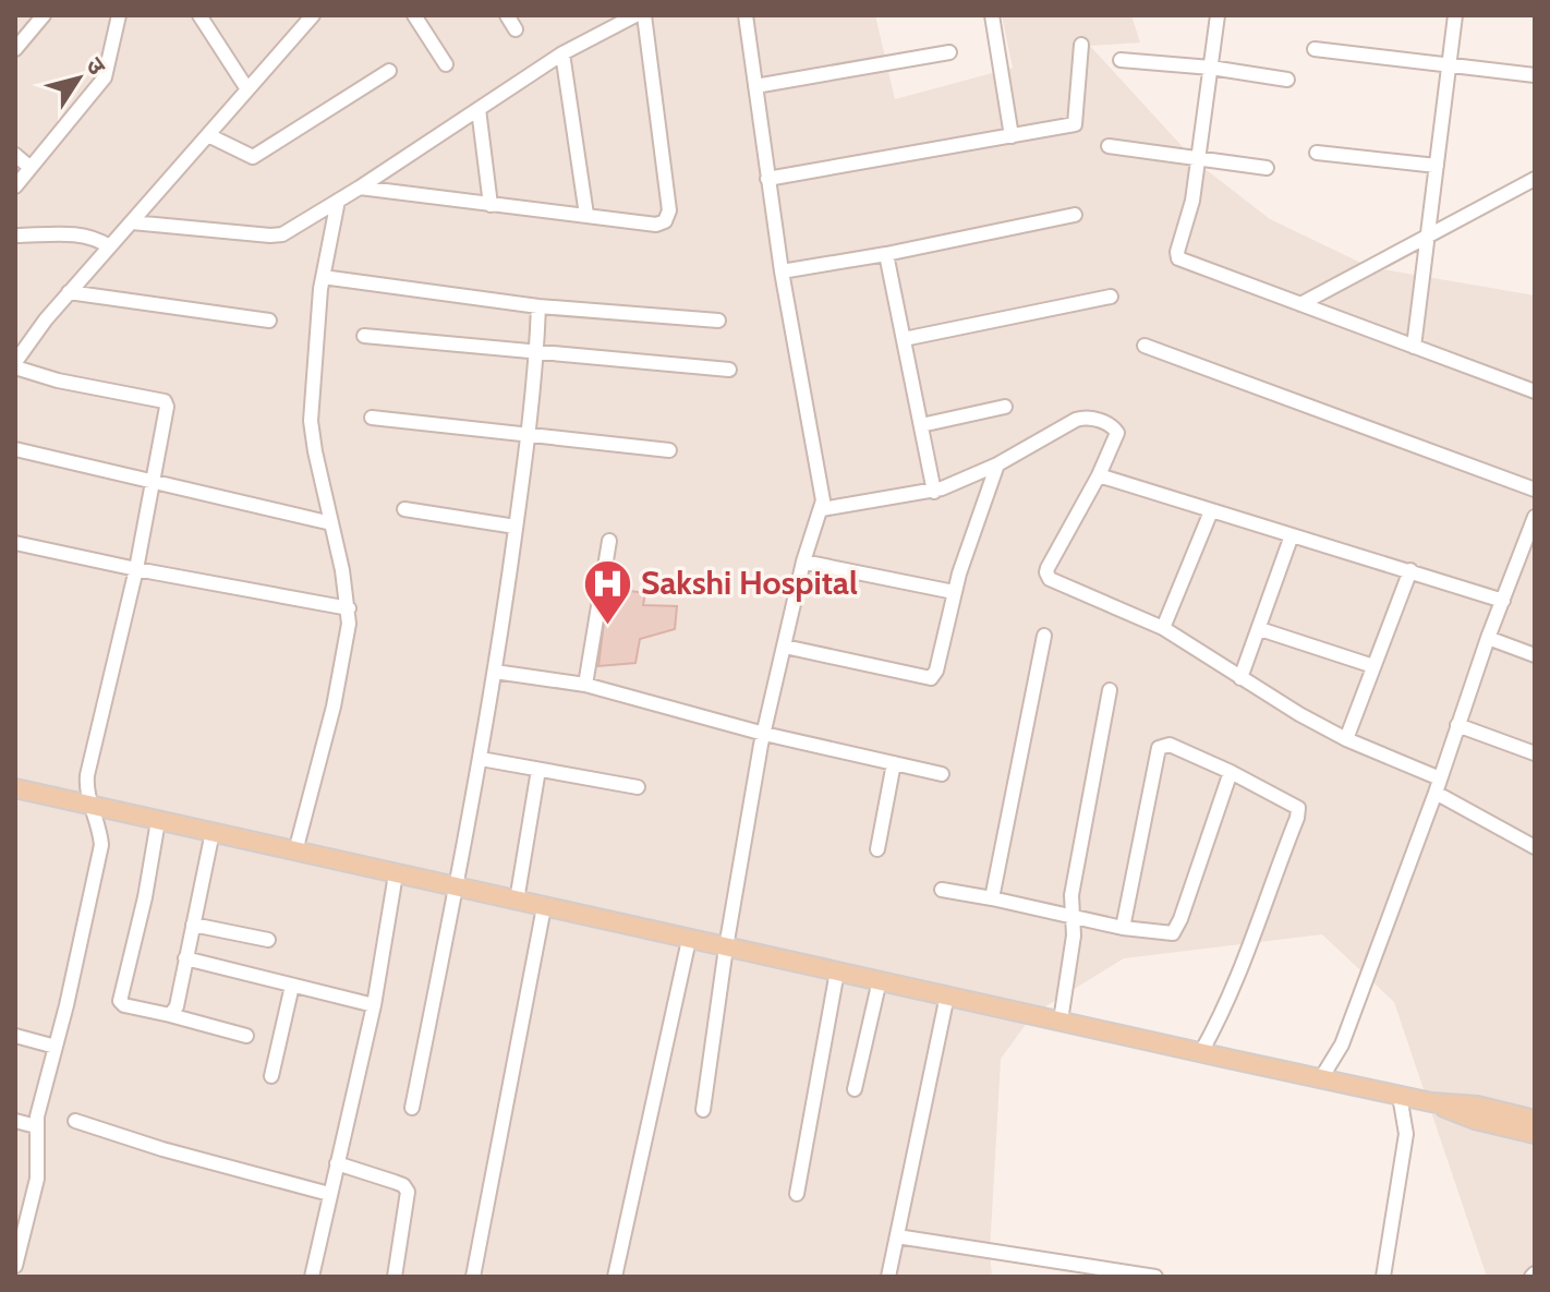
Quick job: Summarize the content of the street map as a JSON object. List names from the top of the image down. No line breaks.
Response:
{"places":{"hospital":["Sakshi Hospital"]},"north":"top right"}
